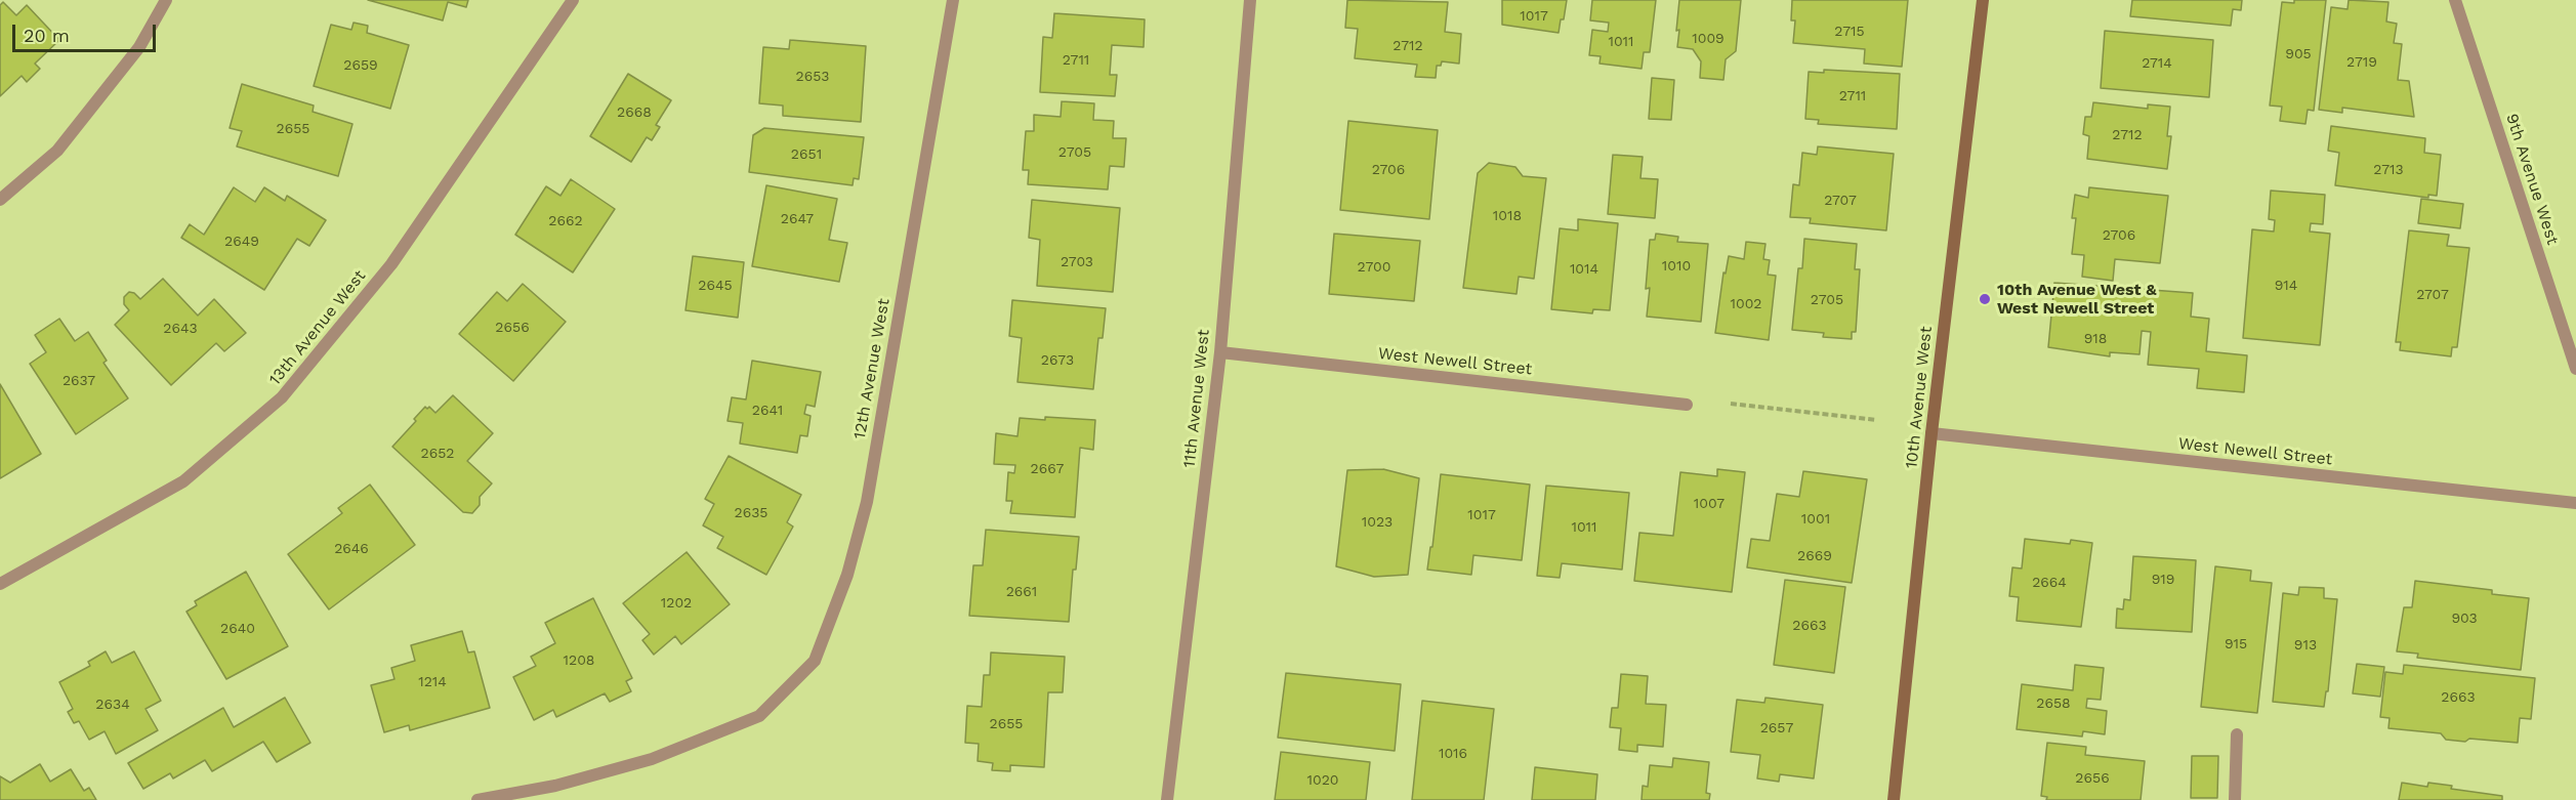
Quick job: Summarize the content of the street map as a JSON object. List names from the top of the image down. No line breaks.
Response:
{"streets":{"street":["9th Avenue West","13th Avenue West","West Newell Street","12th Avenue West","10th Avenue West","11th Avenue West"]},"crossings":[["West Newell Street","10th Avenue West"],["West Newell Street","11th Avenue West"]],"places":["10th Avenue West & West Newell Street"],"house_numbers":["1017","2715","1009","1011","2712","905","2711","2719","2714","2659","2653","2711","2668","2655","2712","2705","2651","2706","2713","2707","1018","2647","2662","2706","2649","2703","1010","2700","1014","2645","914","2707","2705","1002","2656","2643","918","2673","2637","2641","2652","2667","1007","2635","1017","1001","1023","1011","2646","2669","919","2664","2661","1202","903","2663","2640","915","913","1208","1214","2663","2658","2634","2655","2657","1016","2656","1020"],"scale_bar":"20 m"}
